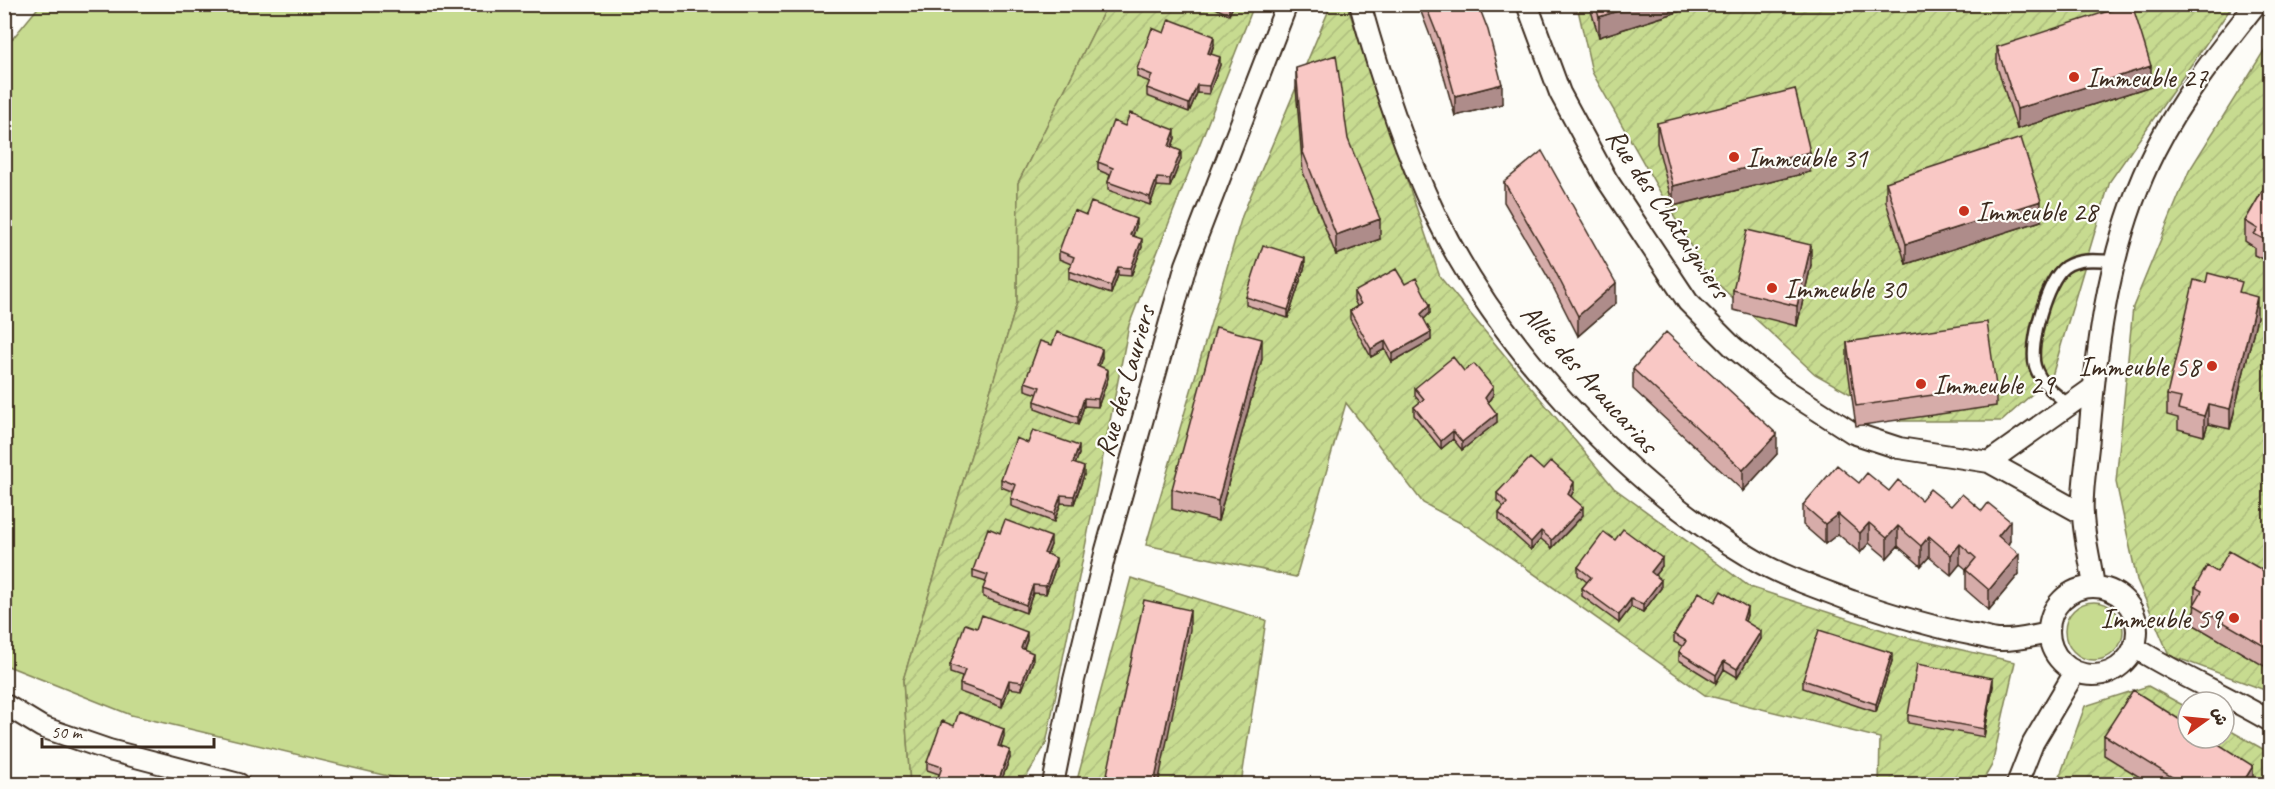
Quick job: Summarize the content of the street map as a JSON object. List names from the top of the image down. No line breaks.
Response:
{"streets":{"street":["Rue des Châtaigniers","Allée des Araucarias","Rue des Lauriers"]},"places":["Immeuble 27","Immeuble 31","Immeuble 28","Immeuble 30","Immeuble 58","Immeuble 29","Immeuble 59"],"scale_bar":"50 m","north":"right"}
